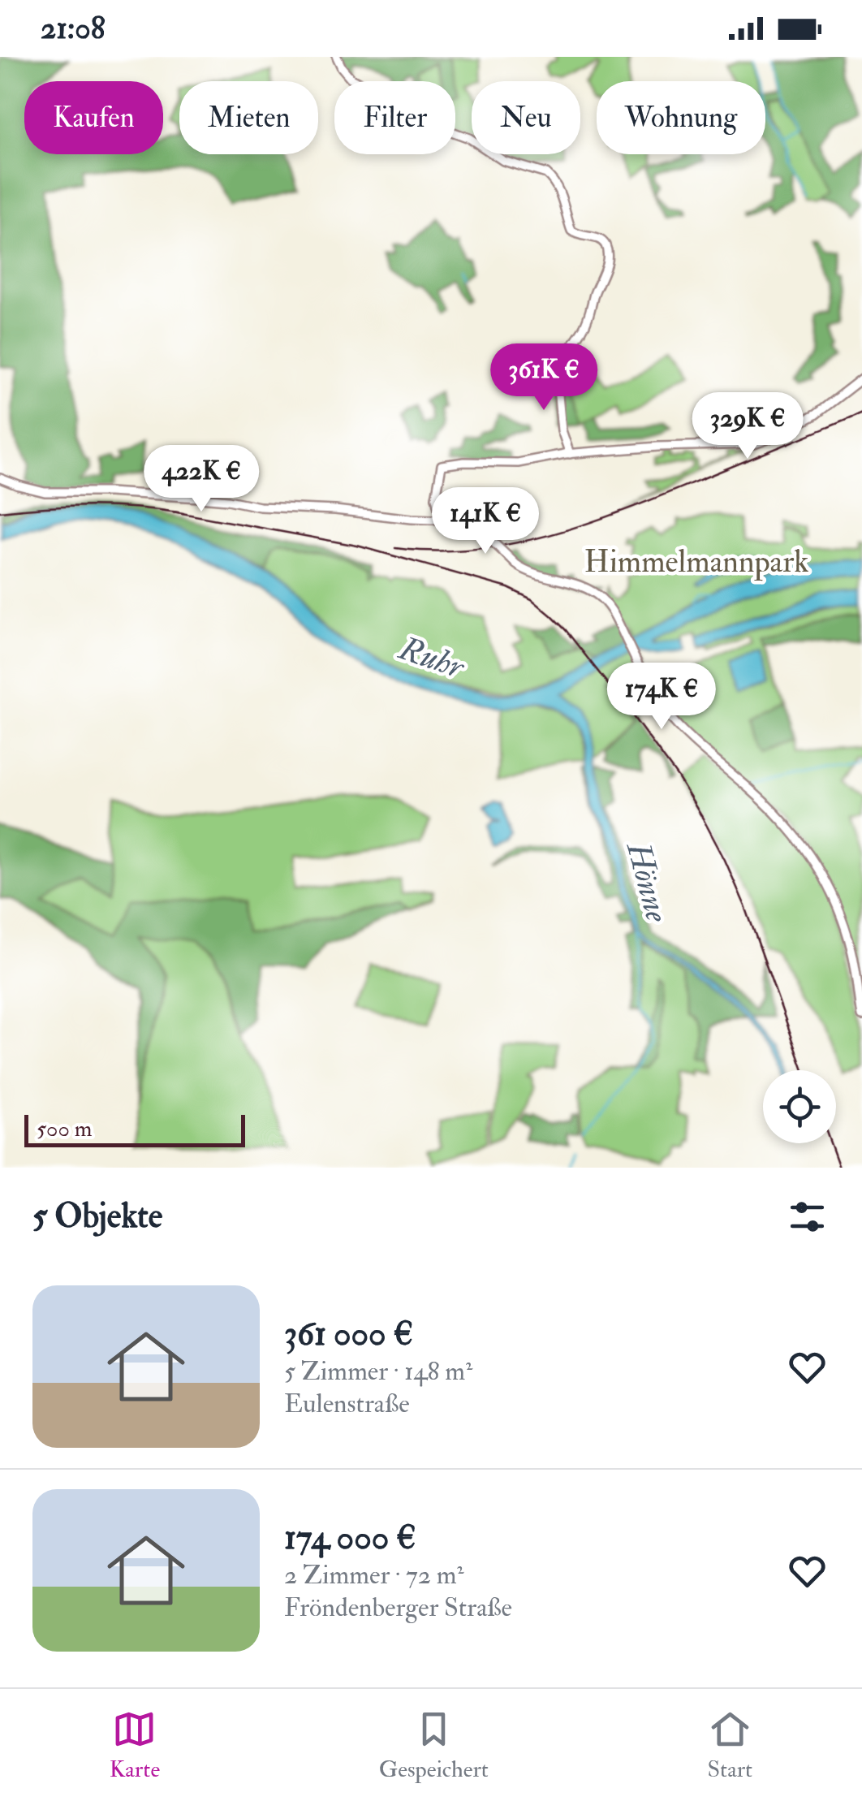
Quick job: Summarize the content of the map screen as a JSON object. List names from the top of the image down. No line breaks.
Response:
{"water":["Ruhr","Hönne"],"parks":["Himmelmannpark"],"scale_bar":"500 m","page":{"status":"21:08","chip":["Kaufen","Mieten","Filter","Neu","Wohnung"],"price":["361K €","329K €","422K €","141K €","174K €"],"scale":"500 m","heading":"5 Objekte","list":[{"name":"361 000 €","note":"5 Zimmer · 148 m² · Eulenstraße"},{"name":"174 000 €","note":"2 Zimmer · 72 m² · Fröndenberger Straße"}],"tabs":["Karte","Gespeichert","Start"]}}
